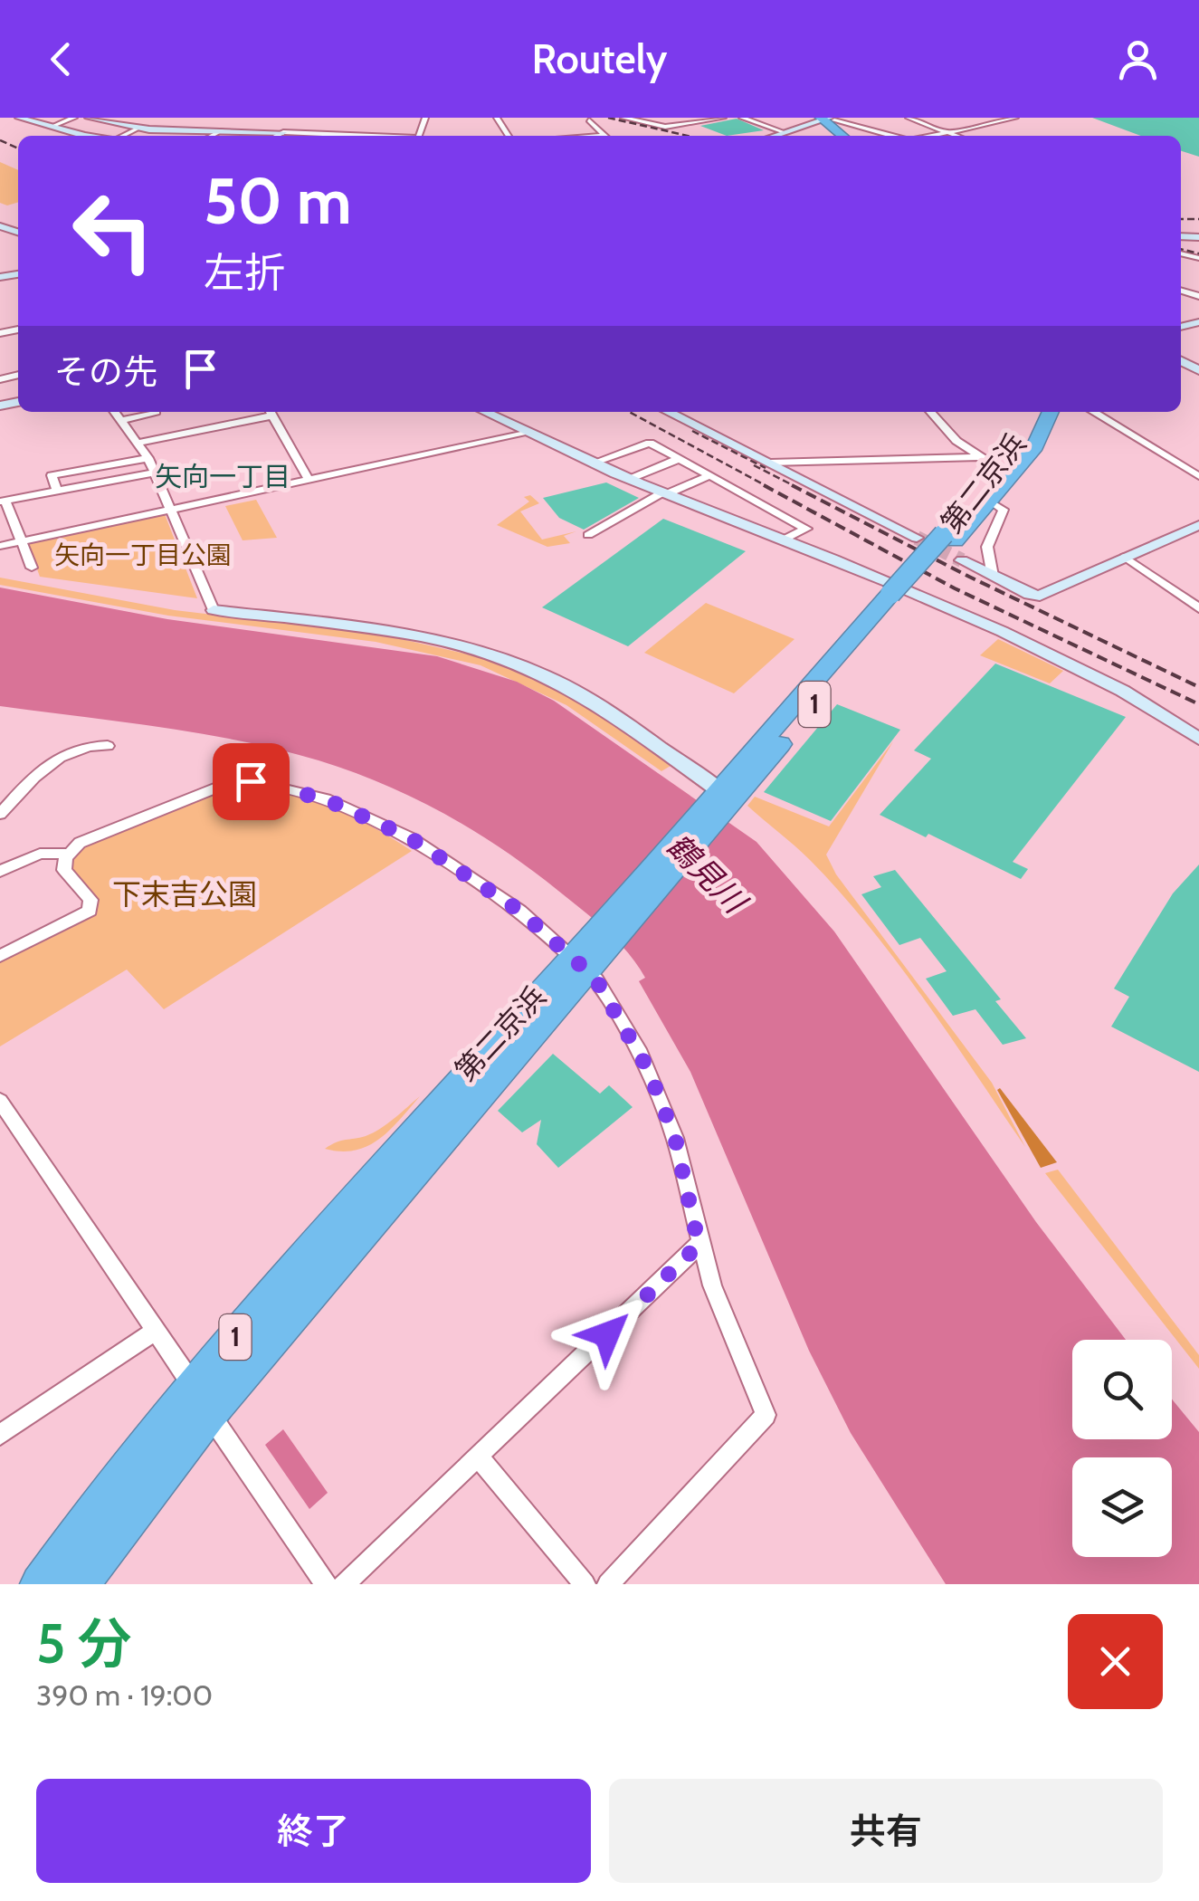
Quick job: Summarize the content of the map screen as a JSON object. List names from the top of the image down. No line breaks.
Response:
{"streets":{"highway":["第二京浜","1"]},"districts":["矢向一丁目"],"water":["鶴見川"],"parks":["矢向一丁目公園","下末吉公園"],"page":{"header":"Routely","turn":["50 m","左折"],"then":"その先","heading":["5 分","390 m · 19:00"],"buttons":["終了","共有"]}}
